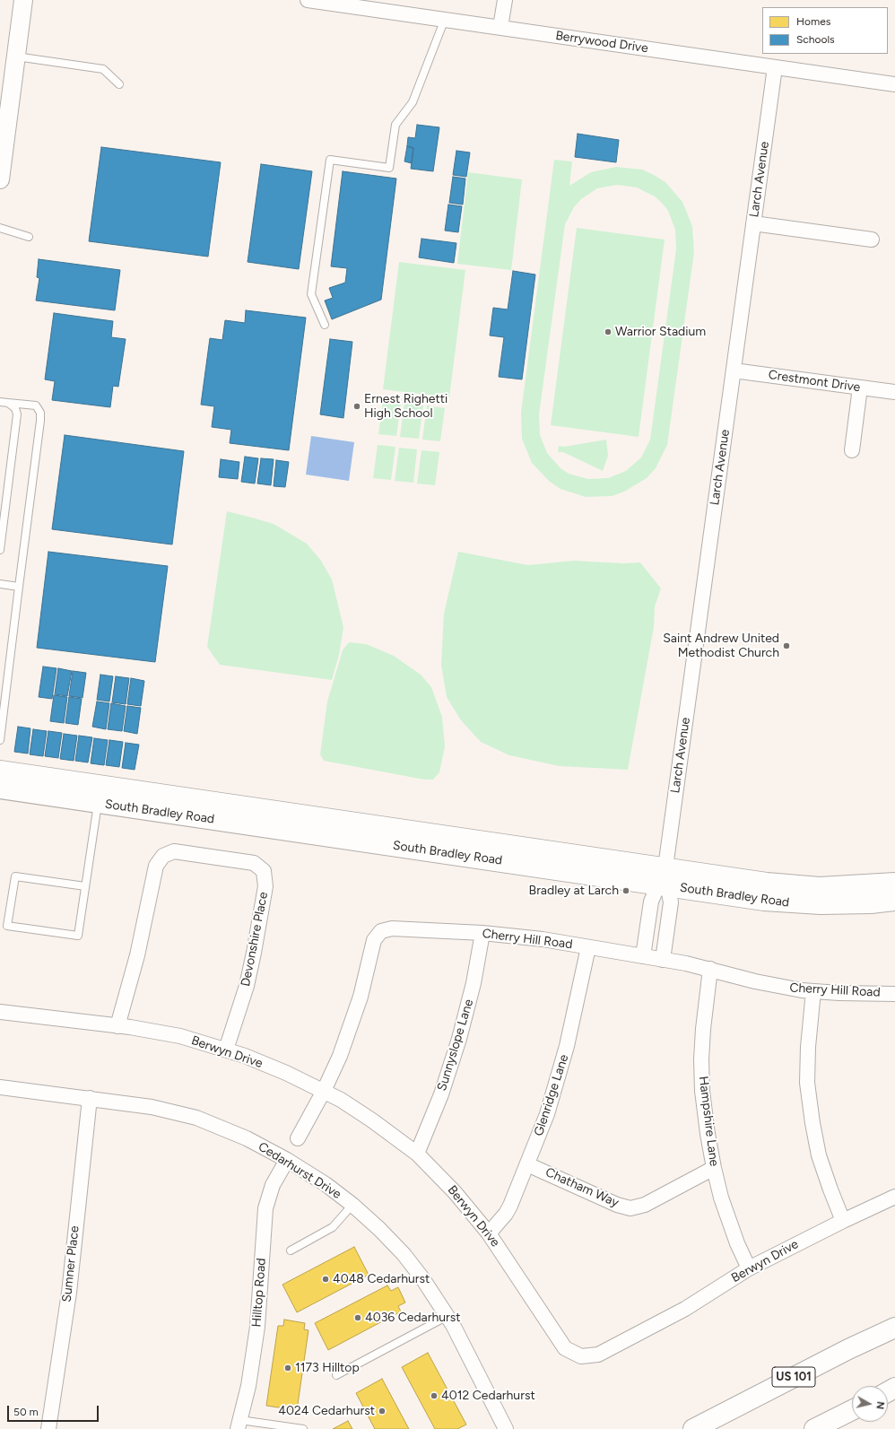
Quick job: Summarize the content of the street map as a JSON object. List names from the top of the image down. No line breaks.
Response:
{"streets":{"main road":["South Bradley Road","US 101"],"street":["Berrywood Drive","Larch Avenue","Crestmont Drive","Devonshire Place","Cherry Hill Road","Sunnyslope Lane","Berwyn Drive","Glenridge Lane","Hampshire Lane","Cedarhurst Drive","Chatham Way","Sumner Place","Hilltop Road"]},"crossings":[["Berrywood Drive","Larch Avenue"],["Larch Avenue","Crestmont Drive"],["Larch Avenue","South Bradley Road"],["Devonshire Place","Berwyn Drive"],["Cherry Hill Road","Sunnyslope Lane"],["Cherry Hill Road","Berwyn Drive"],["Cherry Hill Road","Glenridge Lane"],["Cherry Hill Road","Hampshire Lane"],["Sunnyslope Lane","Berwyn Drive"],["Berwyn Drive","Glenridge Lane"],["Berwyn Drive","Hampshire Lane"],["Glenridge Lane","Chatham Way"],["Hampshire Lane","Chatham Way"],["Cedarhurst Drive","Sumner Place"],["Cedarhurst Drive","Hilltop Road"]],"places":["Warrior Stadium","Ernest Righetti High School","Saint Andrew United Methodist Church","Bradley at Larch","4048 Cedarhurst","4036 Cedarhurst","1173 Hilltop","4012 Cedarhurst","4024 Cedarhurst"],"legend":["Homes","Schools"],"scale_bar":"50 m","north":"right"}
